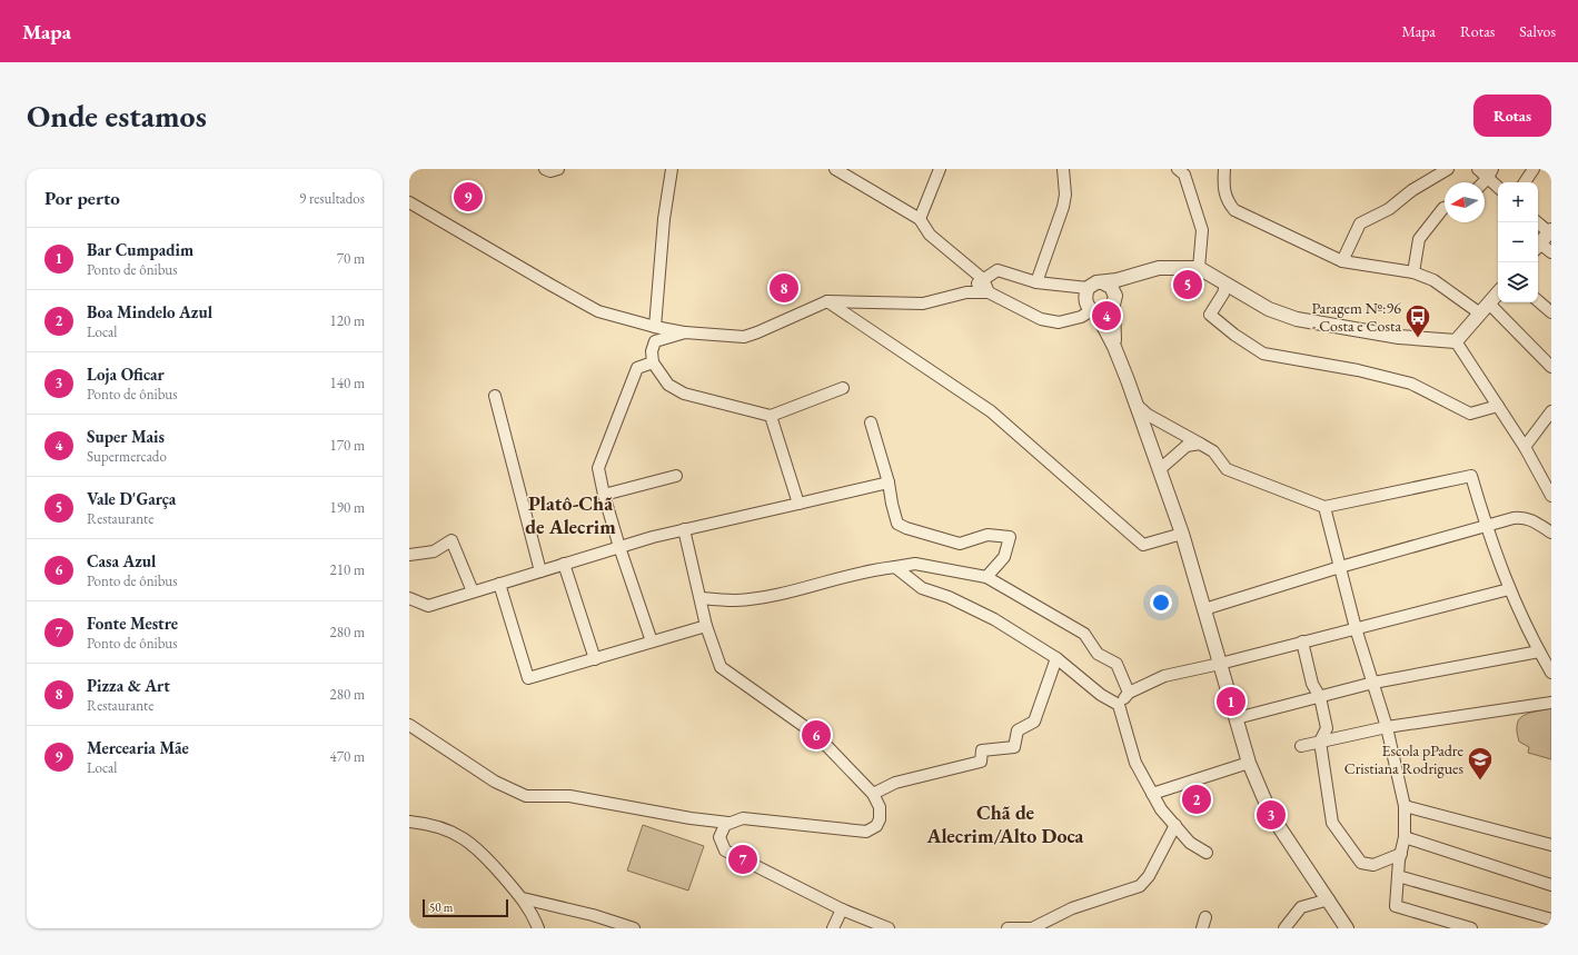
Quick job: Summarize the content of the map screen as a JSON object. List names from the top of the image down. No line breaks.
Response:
{"districts":["Platô-Chã de Alecrim","Chã de Alecrim/Alto Doca"],"places":{"bus stop":["Paragem Nº:96 - Costa e Costa"],"school or university":["Escola pPadre Cristiana Rodrigues"]},"scale_bar":"50 m","north":"left","page":{"header":"Mapa","nav":["Mapa","Rotas","Salvos"],"buttons":"Rotas","title":"Onde estamos","heading":["Por perto","9 resultados"],"pins":["9","5","8","4","1","6","2","3","7"],"map_buttons":["+","−"],"list":[{"mark":"1","name":"Bar Cumpadim","note":"Ponto de ônibus","value":"70 m"},{"mark":"2","name":"Boa Mindelo Azul","note":"Local","value":"120 m"},{"mark":"3","name":"Loja Oficar","note":"Ponto de ônibus","value":"140 m"},{"mark":"4","name":"Super Mais","note":"Supermercado","value":"170 m"},{"mark":"5","name":"Vale D'Garça","note":"Restaurante","value":"190 m"},{"mark":"6","name":"Casa Azul","note":"Ponto de ônibus","value":"210 m"},{"mark":"7","name":"Fonte Mestre","note":"Ponto de ônibus","value":"280 m"},{"mark":"8","name":"Pizza & Art","note":"Restaurante","value":"280 m"},{"mark":"9","name":"Mercearia Mãe","note":"Local","value":"470 m"}],"scale":"50 m"}}
